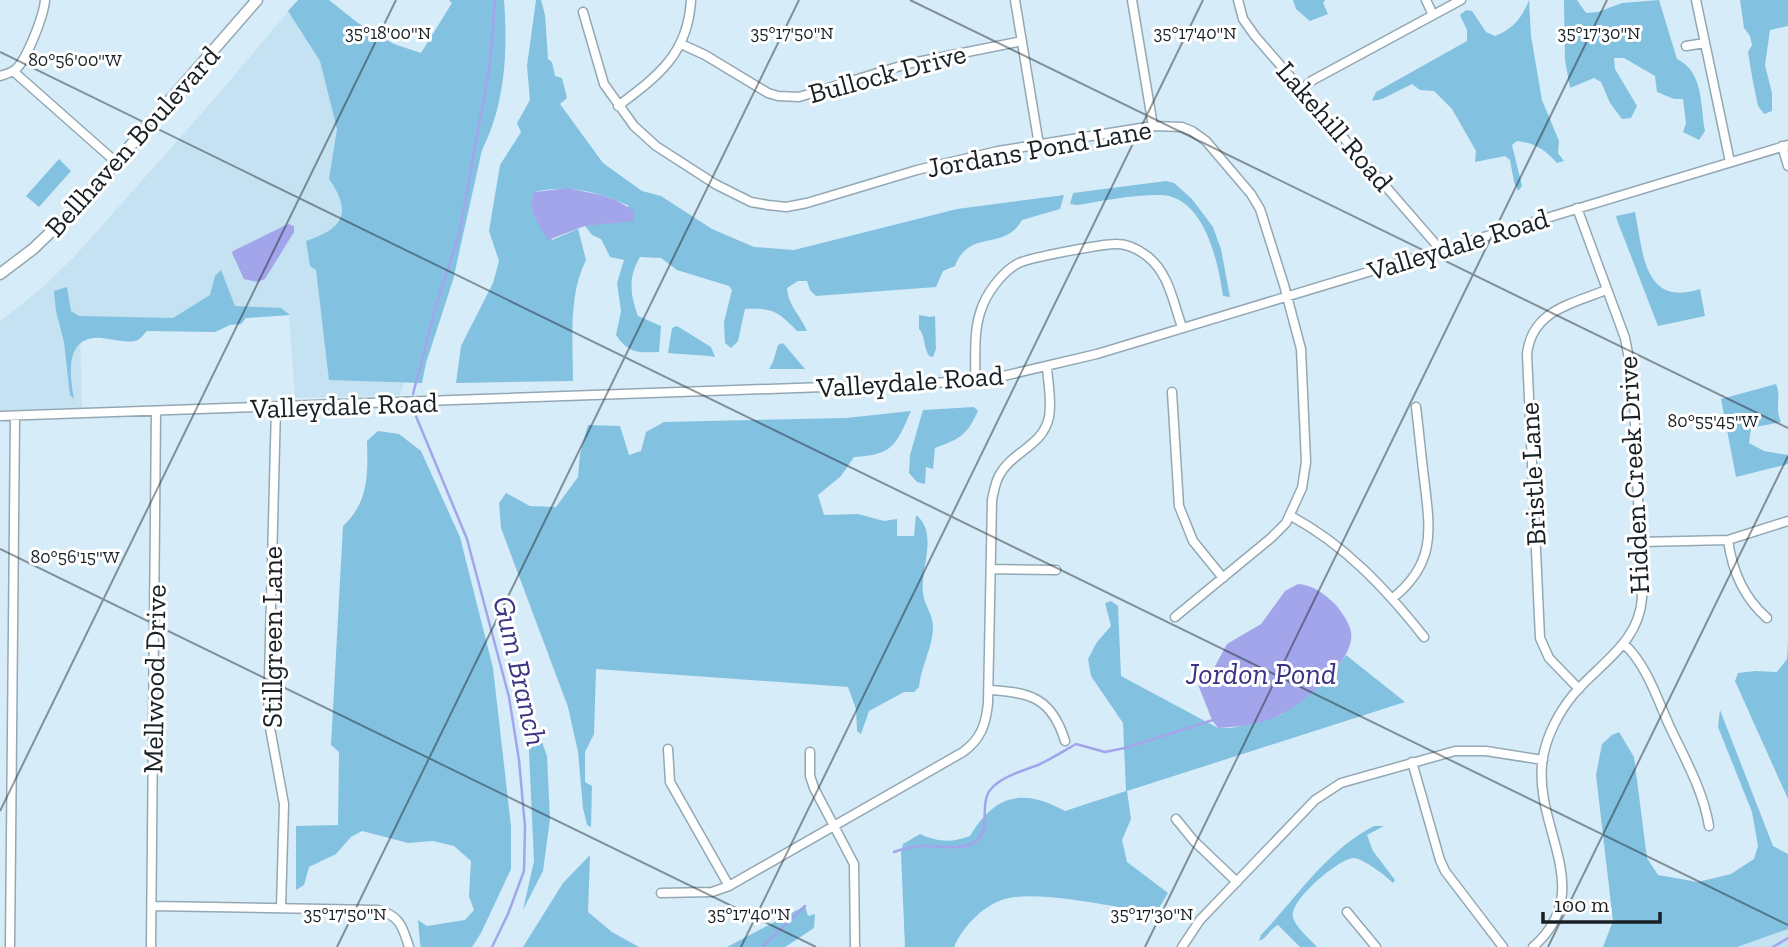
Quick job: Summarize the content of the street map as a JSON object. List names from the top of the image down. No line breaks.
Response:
{"streets":{"main road":["Bellhaven Boulevard"],"street":["Bullock Drive","Lakehill Road","Jordans Pond Lane","Valleydale Road","Bristle Lane","Hidden Creek Drive","Stillgreen Lane","Mellwood Drive"]},"crossings":[["Lakehill Road","Valleydale Road"],["Jordans Pond Lane","Valleydale Road"],["Valleydale Road","Hidden Creek Drive"],["Valleydale Road","Stillgreen Lane"],["Valleydale Road","Mellwood Drive"],["Bristle Lane","Hidden Creek Drive"]],"water":["Gum Branch","Jordon Pond"],"scale_bar":"100 m","coordinates":["35°18'00\"N","35°17'50\"N","35°17'30\"N","35°17'40\"N","80°56'00\"W","80°55'45\"W","80°56'15\"W"]}
